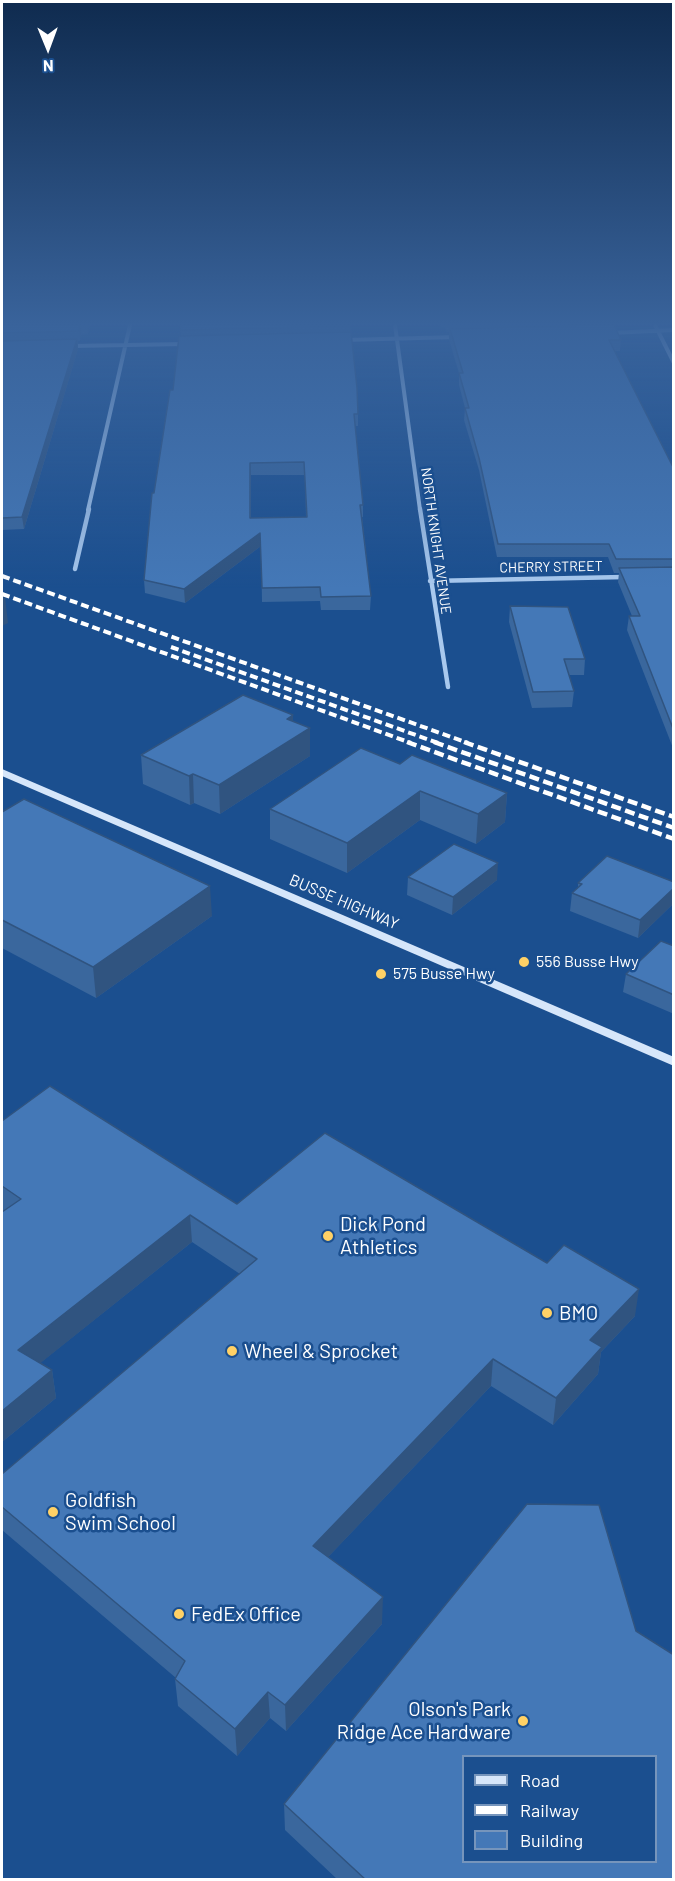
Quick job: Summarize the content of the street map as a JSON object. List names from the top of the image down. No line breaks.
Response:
{"streets":{"main road":["BUSSE HIGHWAY"],"street":["NORTH KNIGHT AVENUE","CHERRY STREET"]},"crossings":[["NORTH KNIGHT AVENUE","CHERRY STREET"]],"places":["556 Busse Hwy","575 Busse Hwy","Dick Pond Athletics","BMO","Wheel & Sprocket","Goldfish Swim School","FedEx Office","Olson's Park Ridge Ace Hardware"],"legend":["Road","Railway","Building"],"north":"bottom"}
